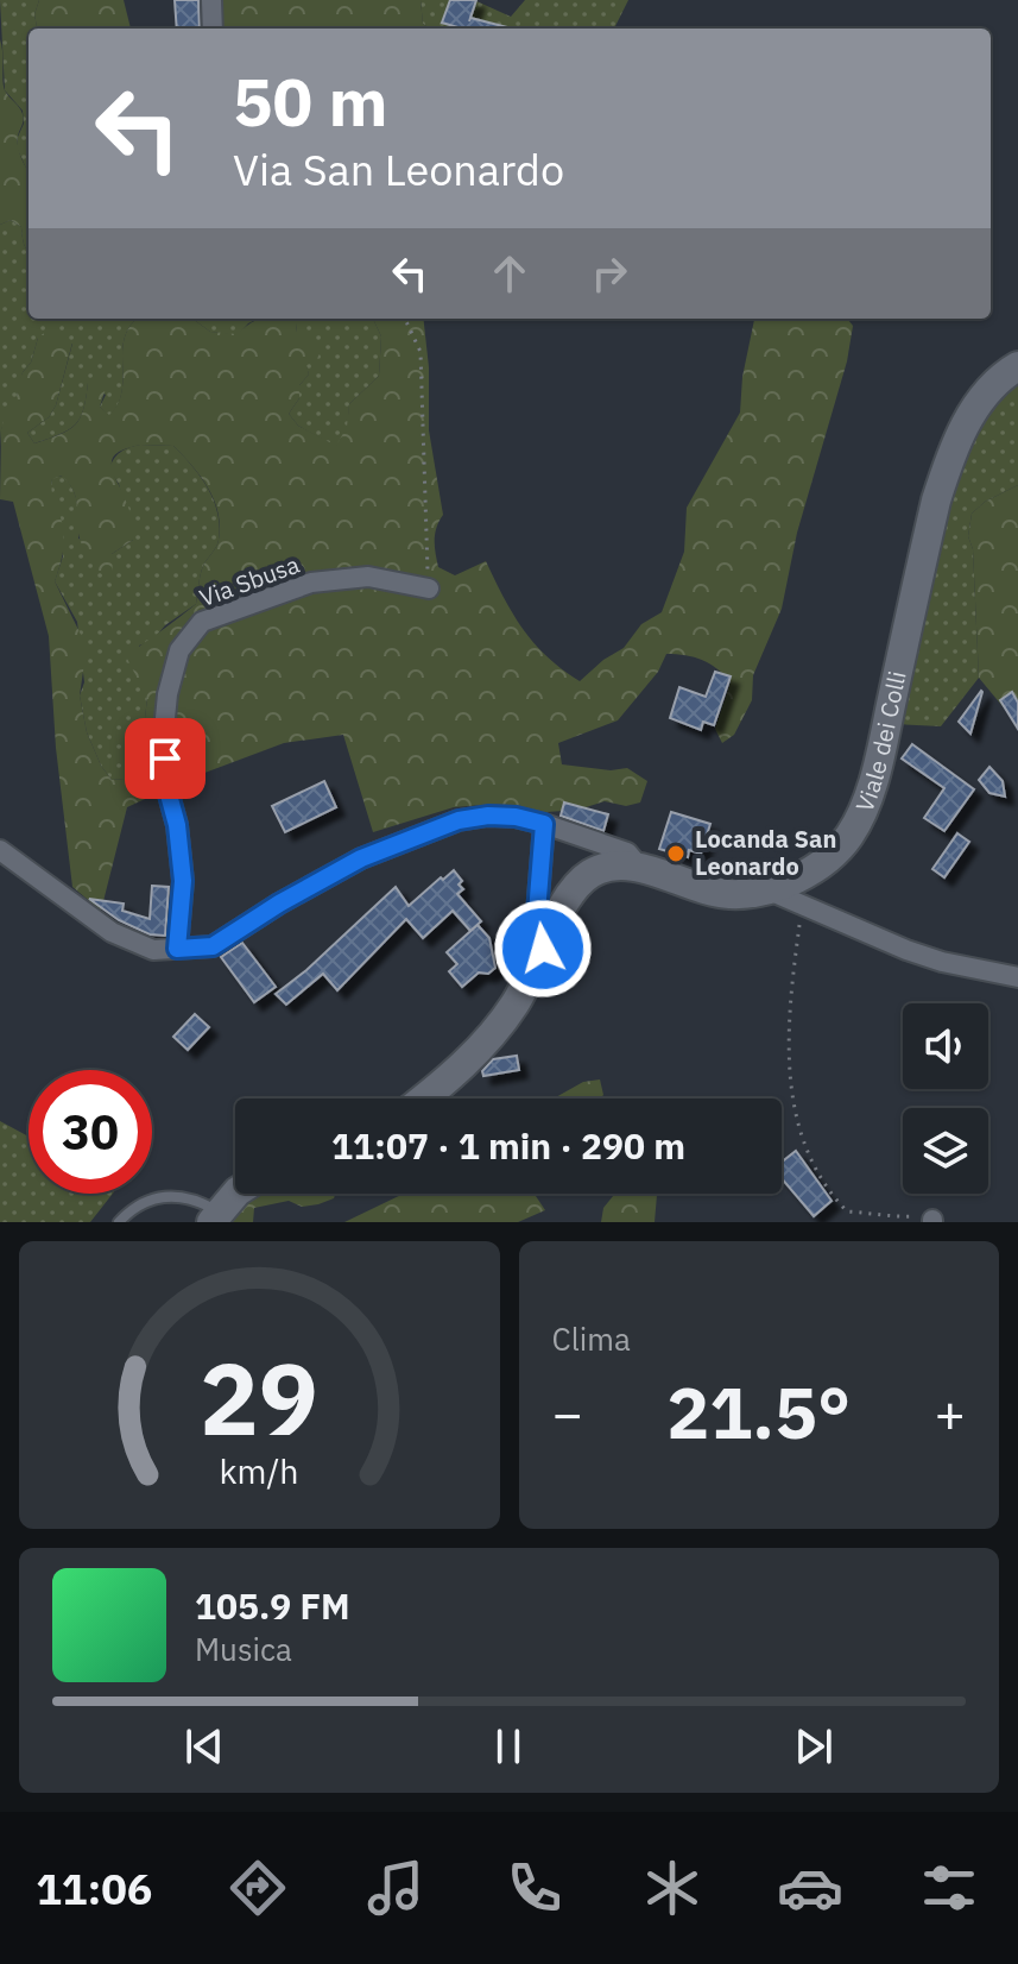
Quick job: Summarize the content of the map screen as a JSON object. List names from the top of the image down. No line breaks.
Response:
{"streets":{"street":["Via Sbusa","Viale dei Colli"]},"places":["Locanda San Leonardo"],"page":{"turn":["50 m","Via San Leonardo"],"limit":"30","trip":"11:07 · 1 min · 290 m","tile":"Clima","heat":["−","21.5°","+"],"song":["105.9 FM","Musica"],"tabs":"11:06","gauge":["29","km/h"]}}
